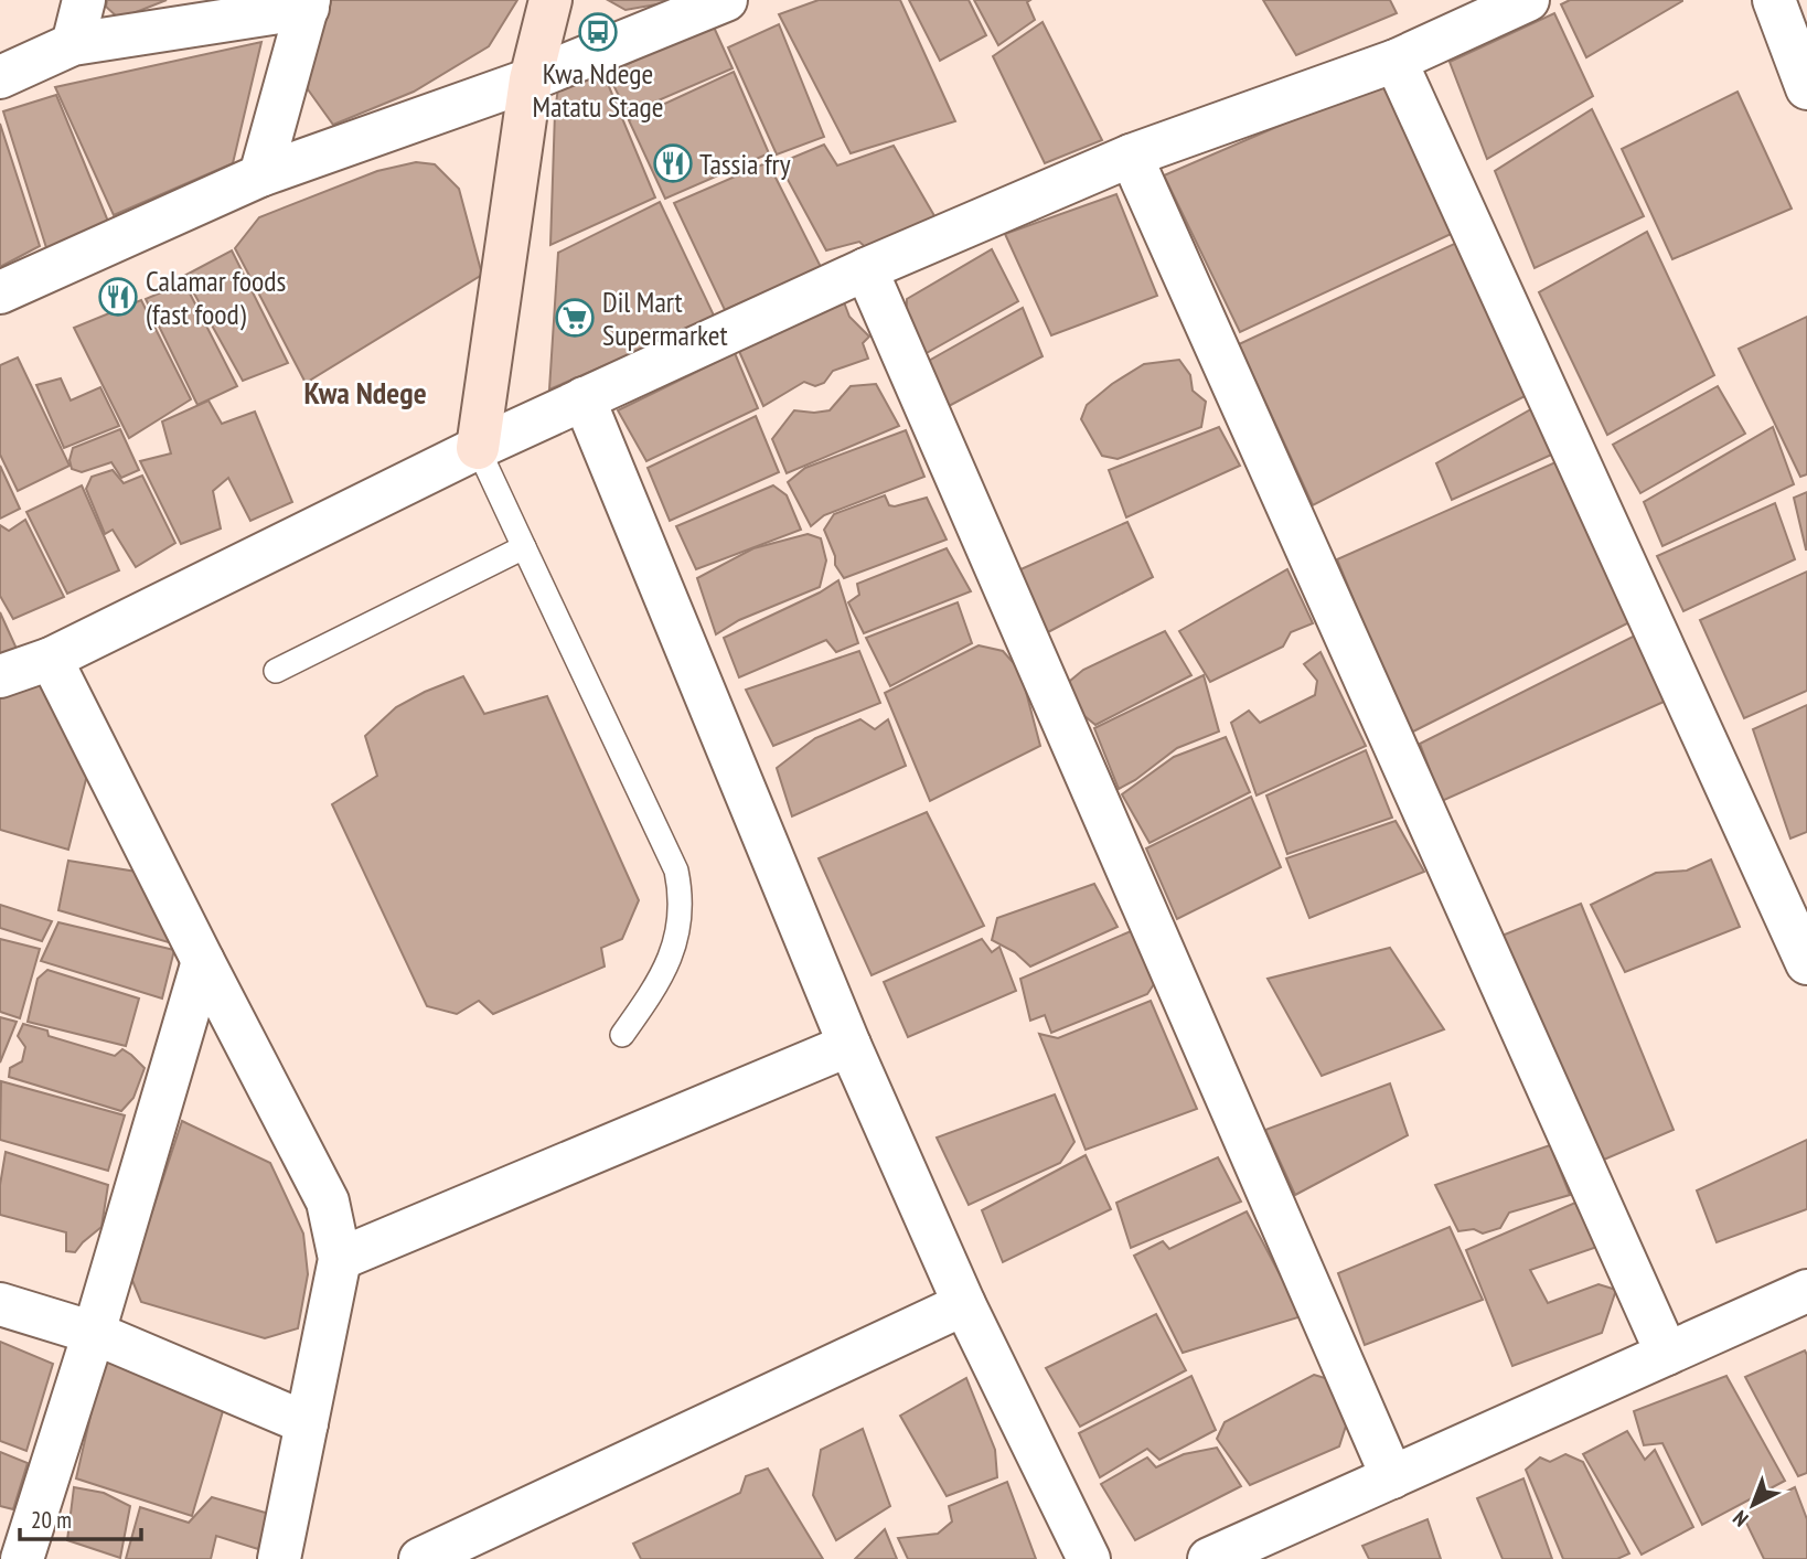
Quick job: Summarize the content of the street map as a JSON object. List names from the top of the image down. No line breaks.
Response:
{"districts":["Kwa Ndege"],"places":{"bus stop":["Kwa Ndege Matatu Stage"],"restaurant":["Tassia fry","Calamar foods (fast food)"],"supermarket":["Dil Mart Supermarket"]},"scale_bar":"20 m","north":"bottom left"}
